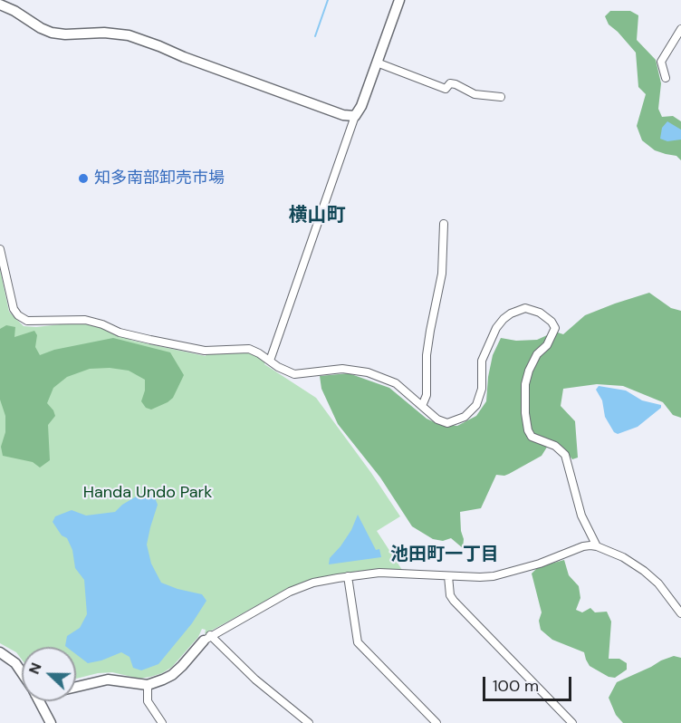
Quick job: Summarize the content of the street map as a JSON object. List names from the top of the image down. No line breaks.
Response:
{"districts":["横山町","池田町一丁目"],"parks":["Handa Undo Park"],"places":["知多南部卸売市場"],"scale_bar":"100 m","north":"left"}
